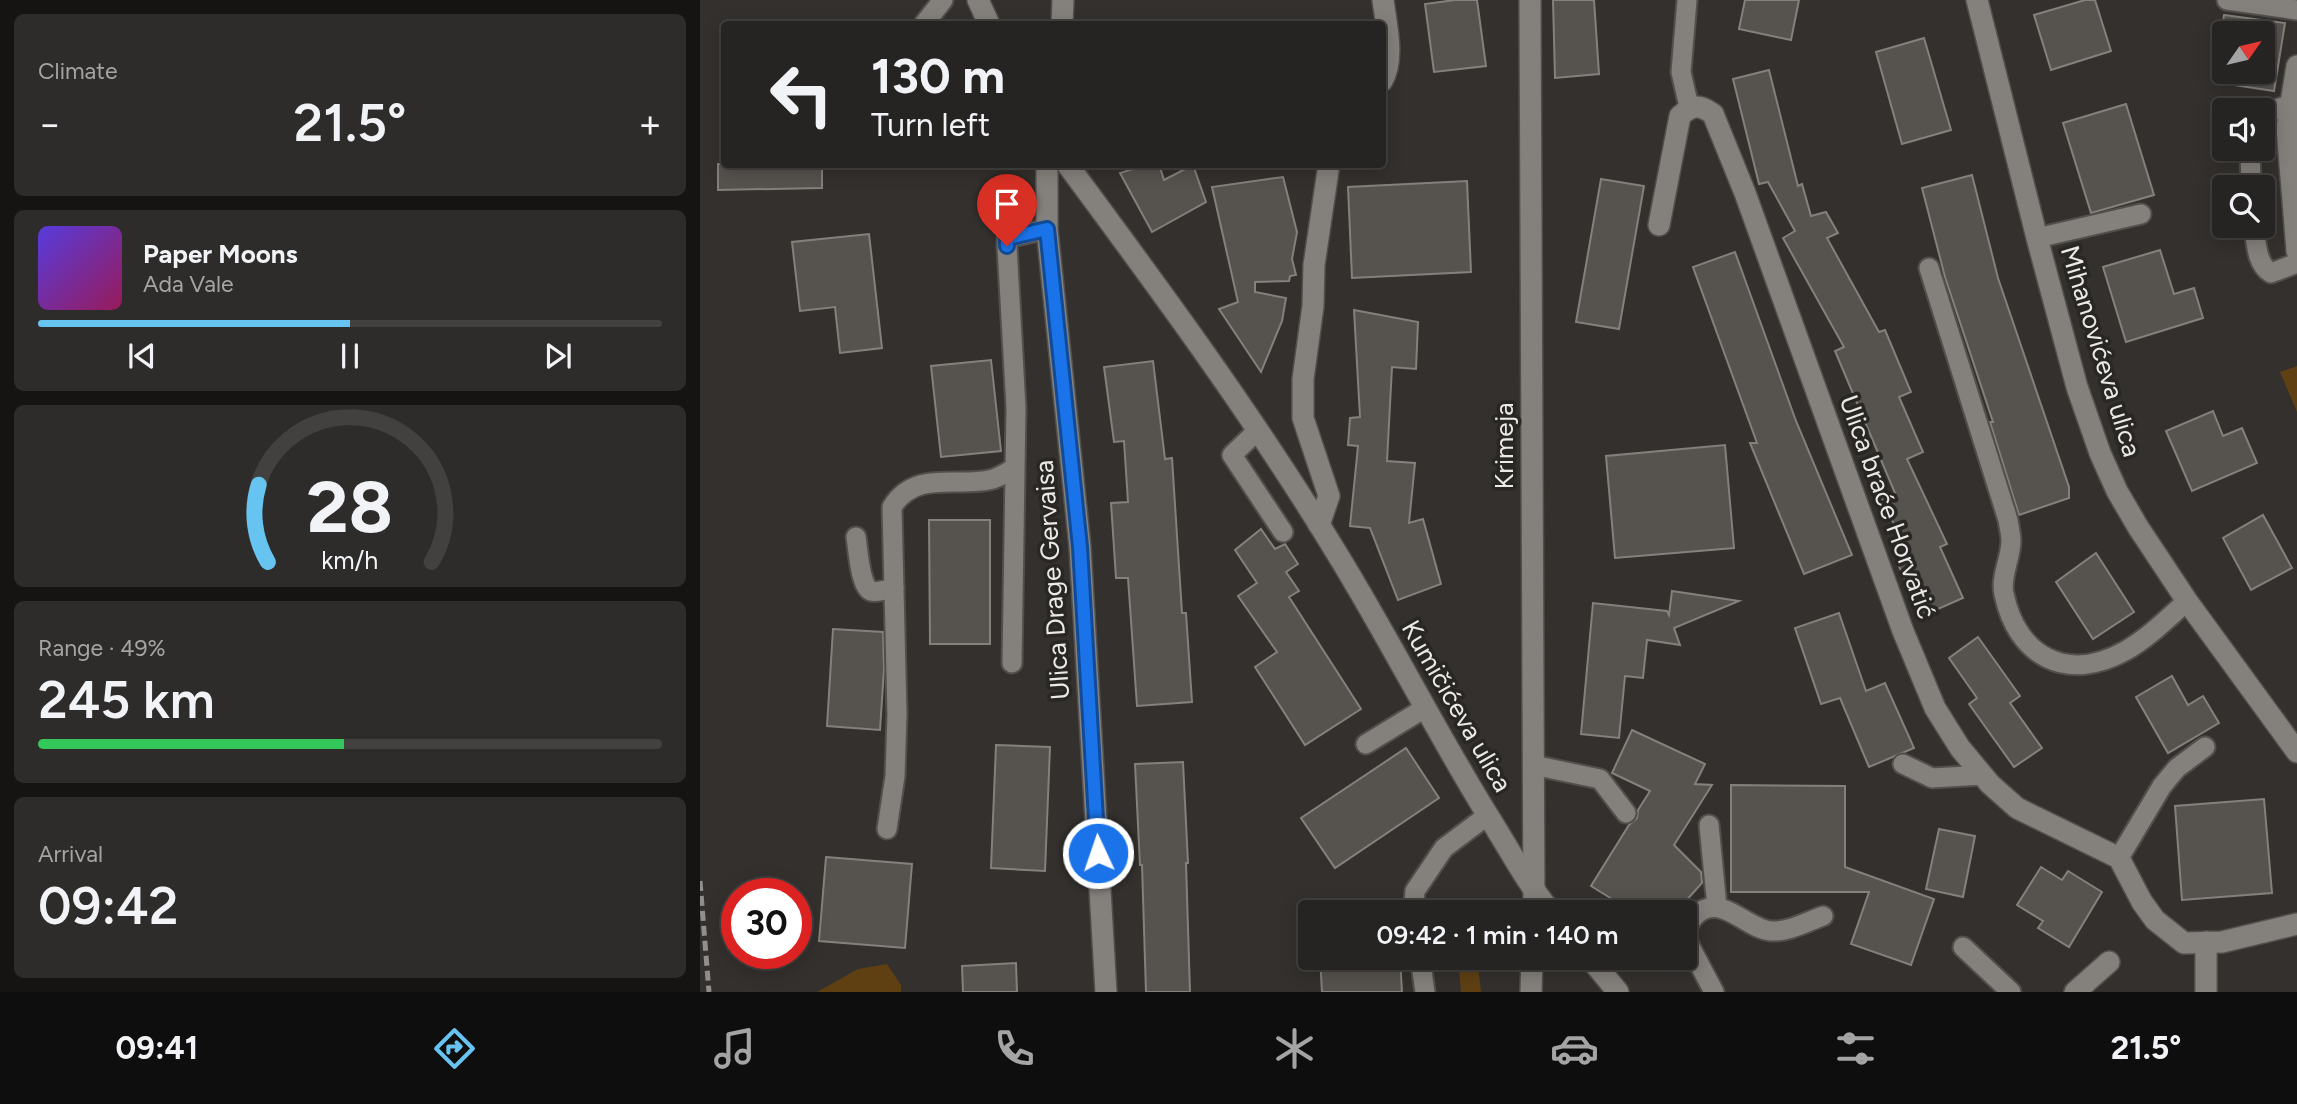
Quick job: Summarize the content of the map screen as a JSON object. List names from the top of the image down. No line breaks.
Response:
{"streets":{"street":["Mihanovićeva ulica","Krimeja","Ulica braće Horvatić","Ulica Drage Gervaisa","Kumičićeva ulica"]},"north":"top right","page":{"tile":["Climate",["Range · 49%","245 km"],["Arrival","09:42"]],"turn":["130 m","Turn left"],"heat":["−","21.5°","+"],"song":["Paper Moons","Ada Vale"],"limit":"30","trip":"09:42 · 1 min · 140 m","tabs":["09:41","21.5°"],"gauge":["28","km/h"]}}
